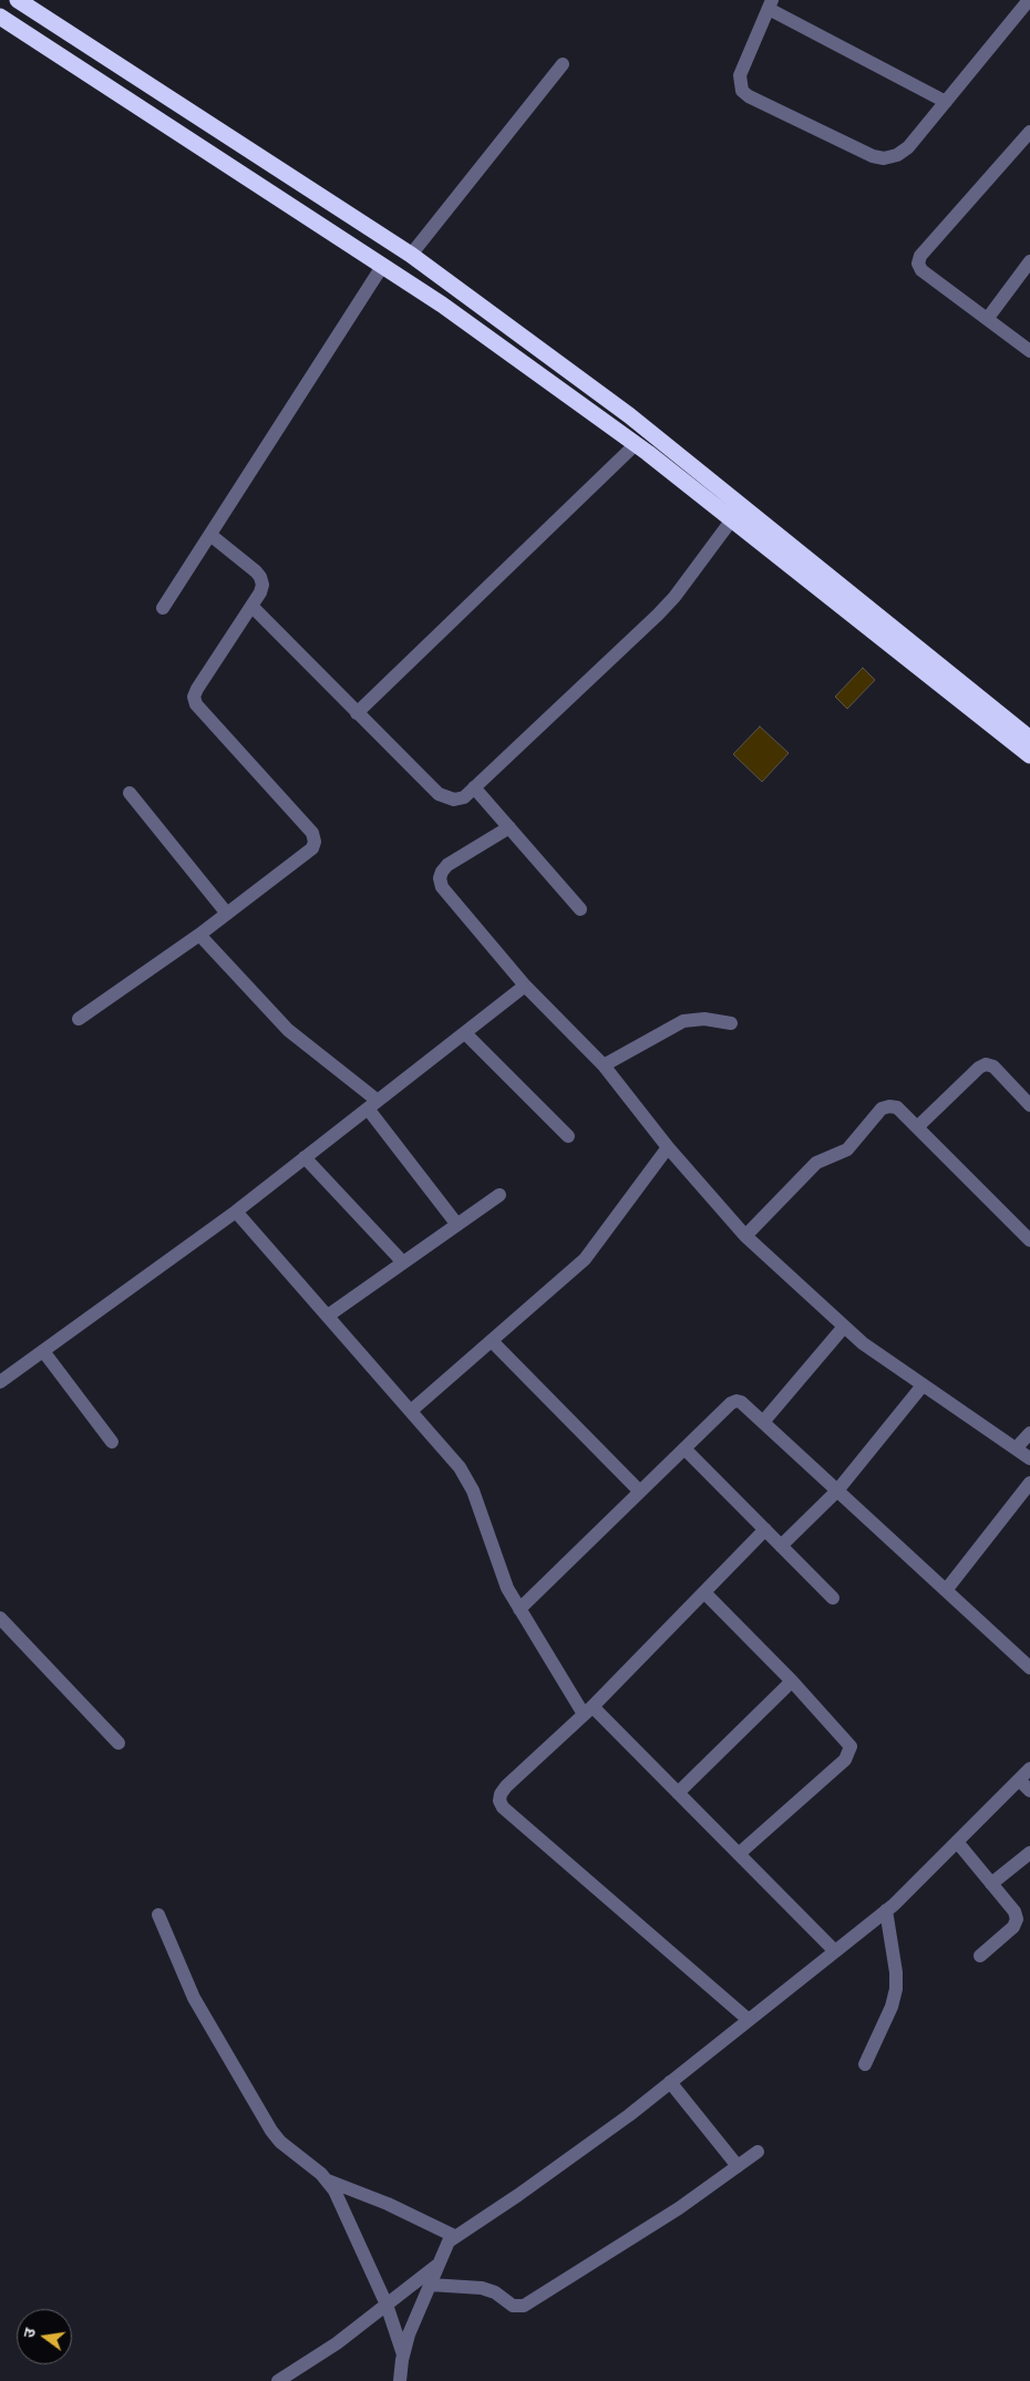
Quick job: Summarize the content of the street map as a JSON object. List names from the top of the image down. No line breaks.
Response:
{"north":"left"}
